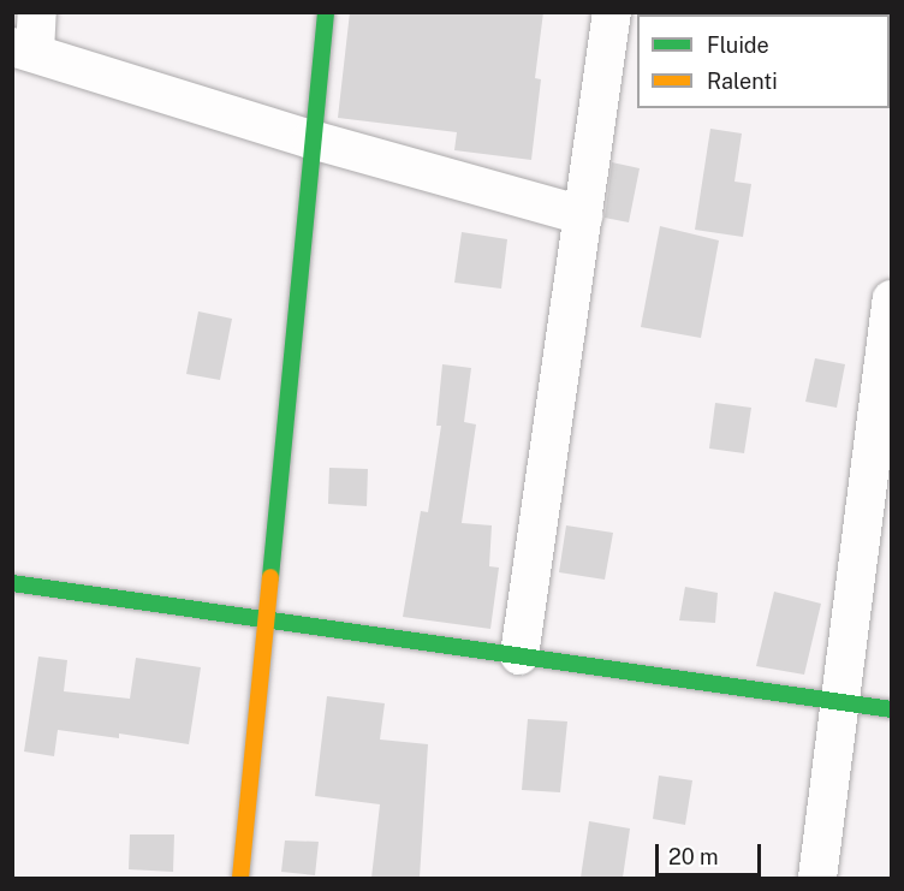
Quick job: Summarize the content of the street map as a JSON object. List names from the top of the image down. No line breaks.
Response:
{"legend":["Fluide","Ralenti"],"scale_bar":"20 m"}
